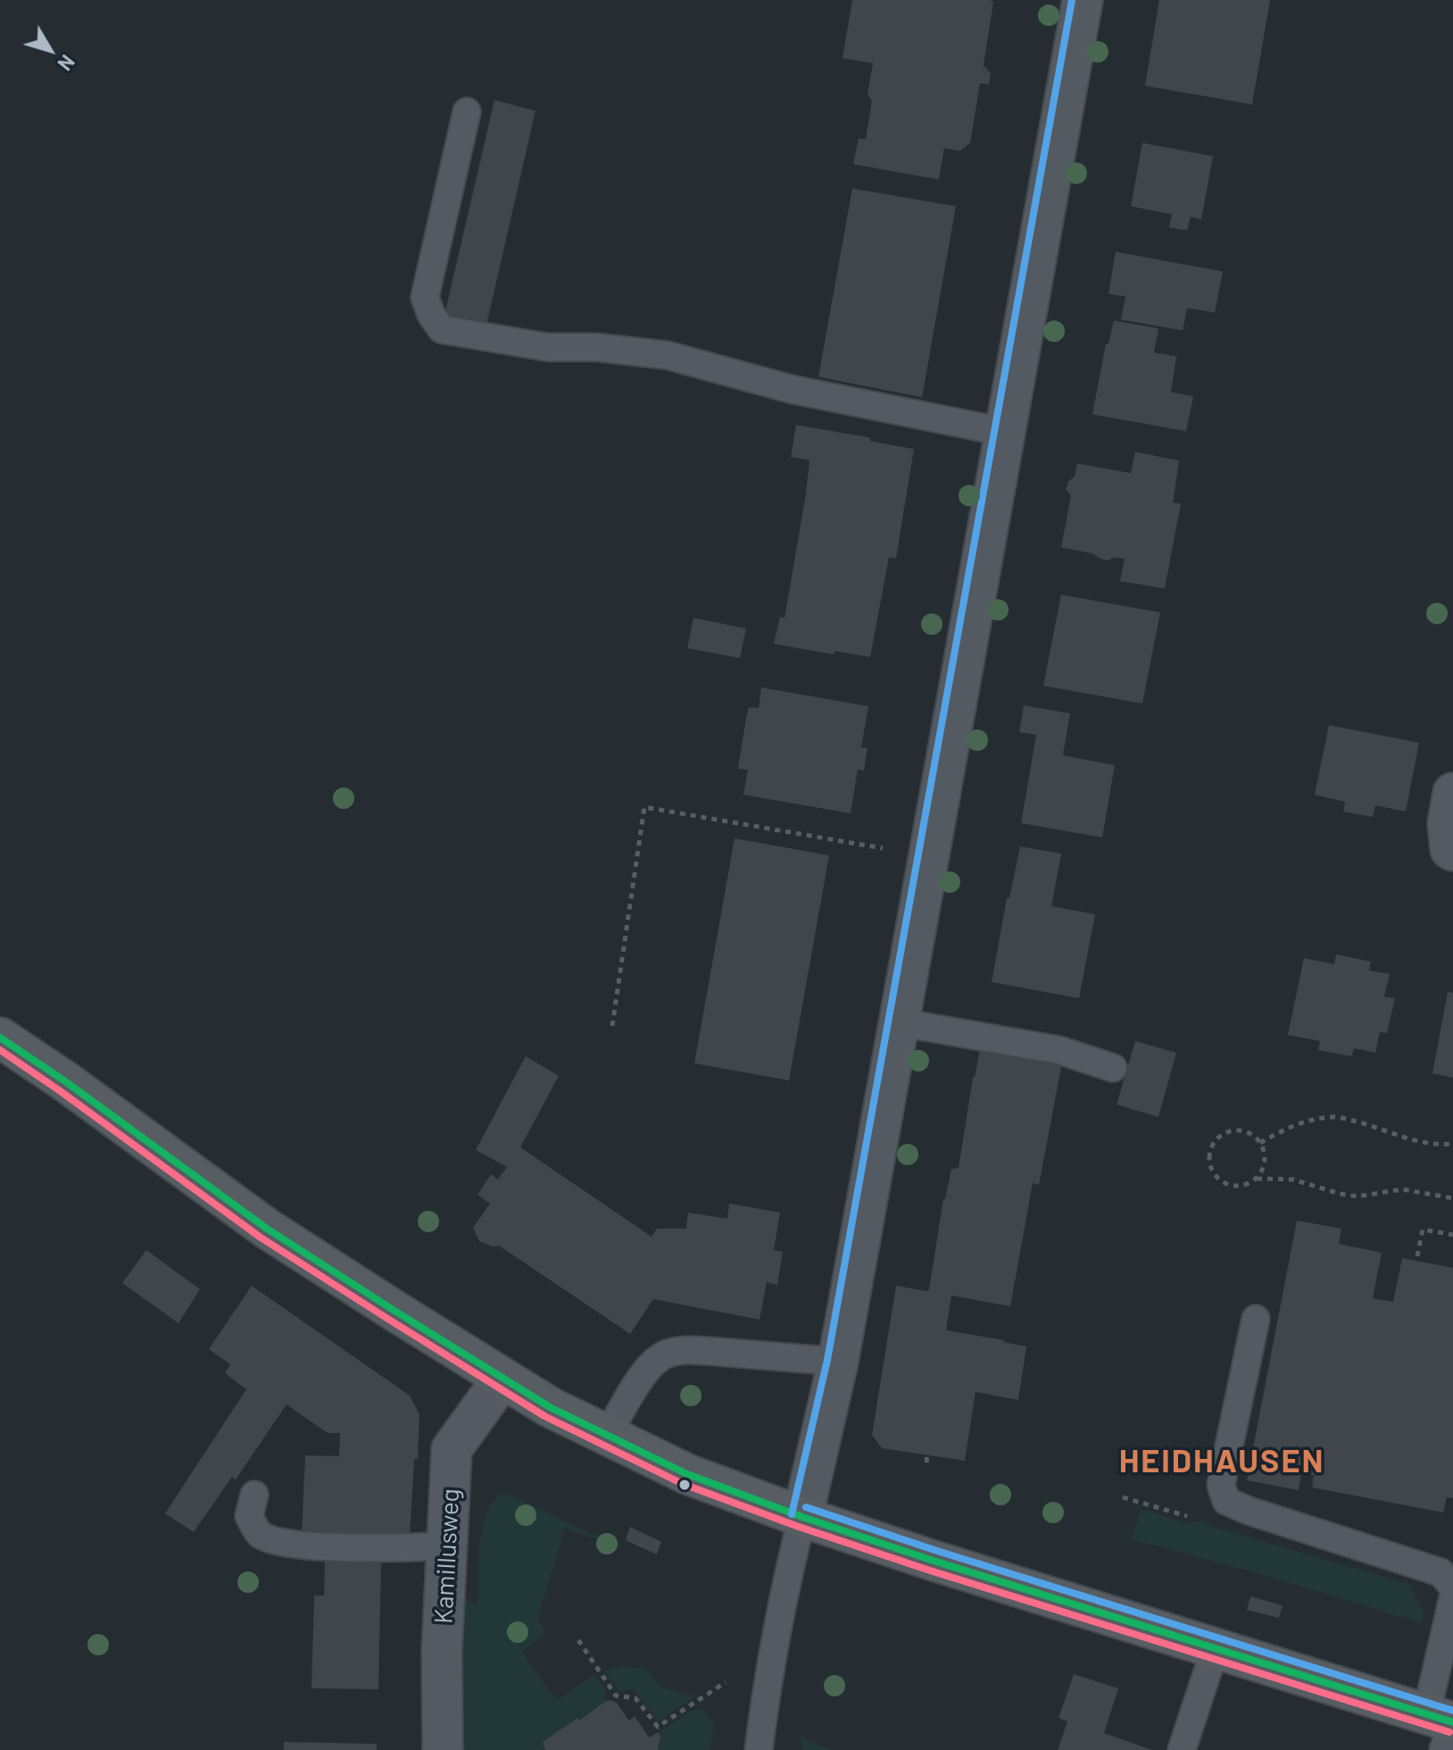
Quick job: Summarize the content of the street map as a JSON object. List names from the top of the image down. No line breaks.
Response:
{"streets":{"street":["Kamillusweg"]},"districts":["HEIDHAUSEN"],"north":"bottom right"}
